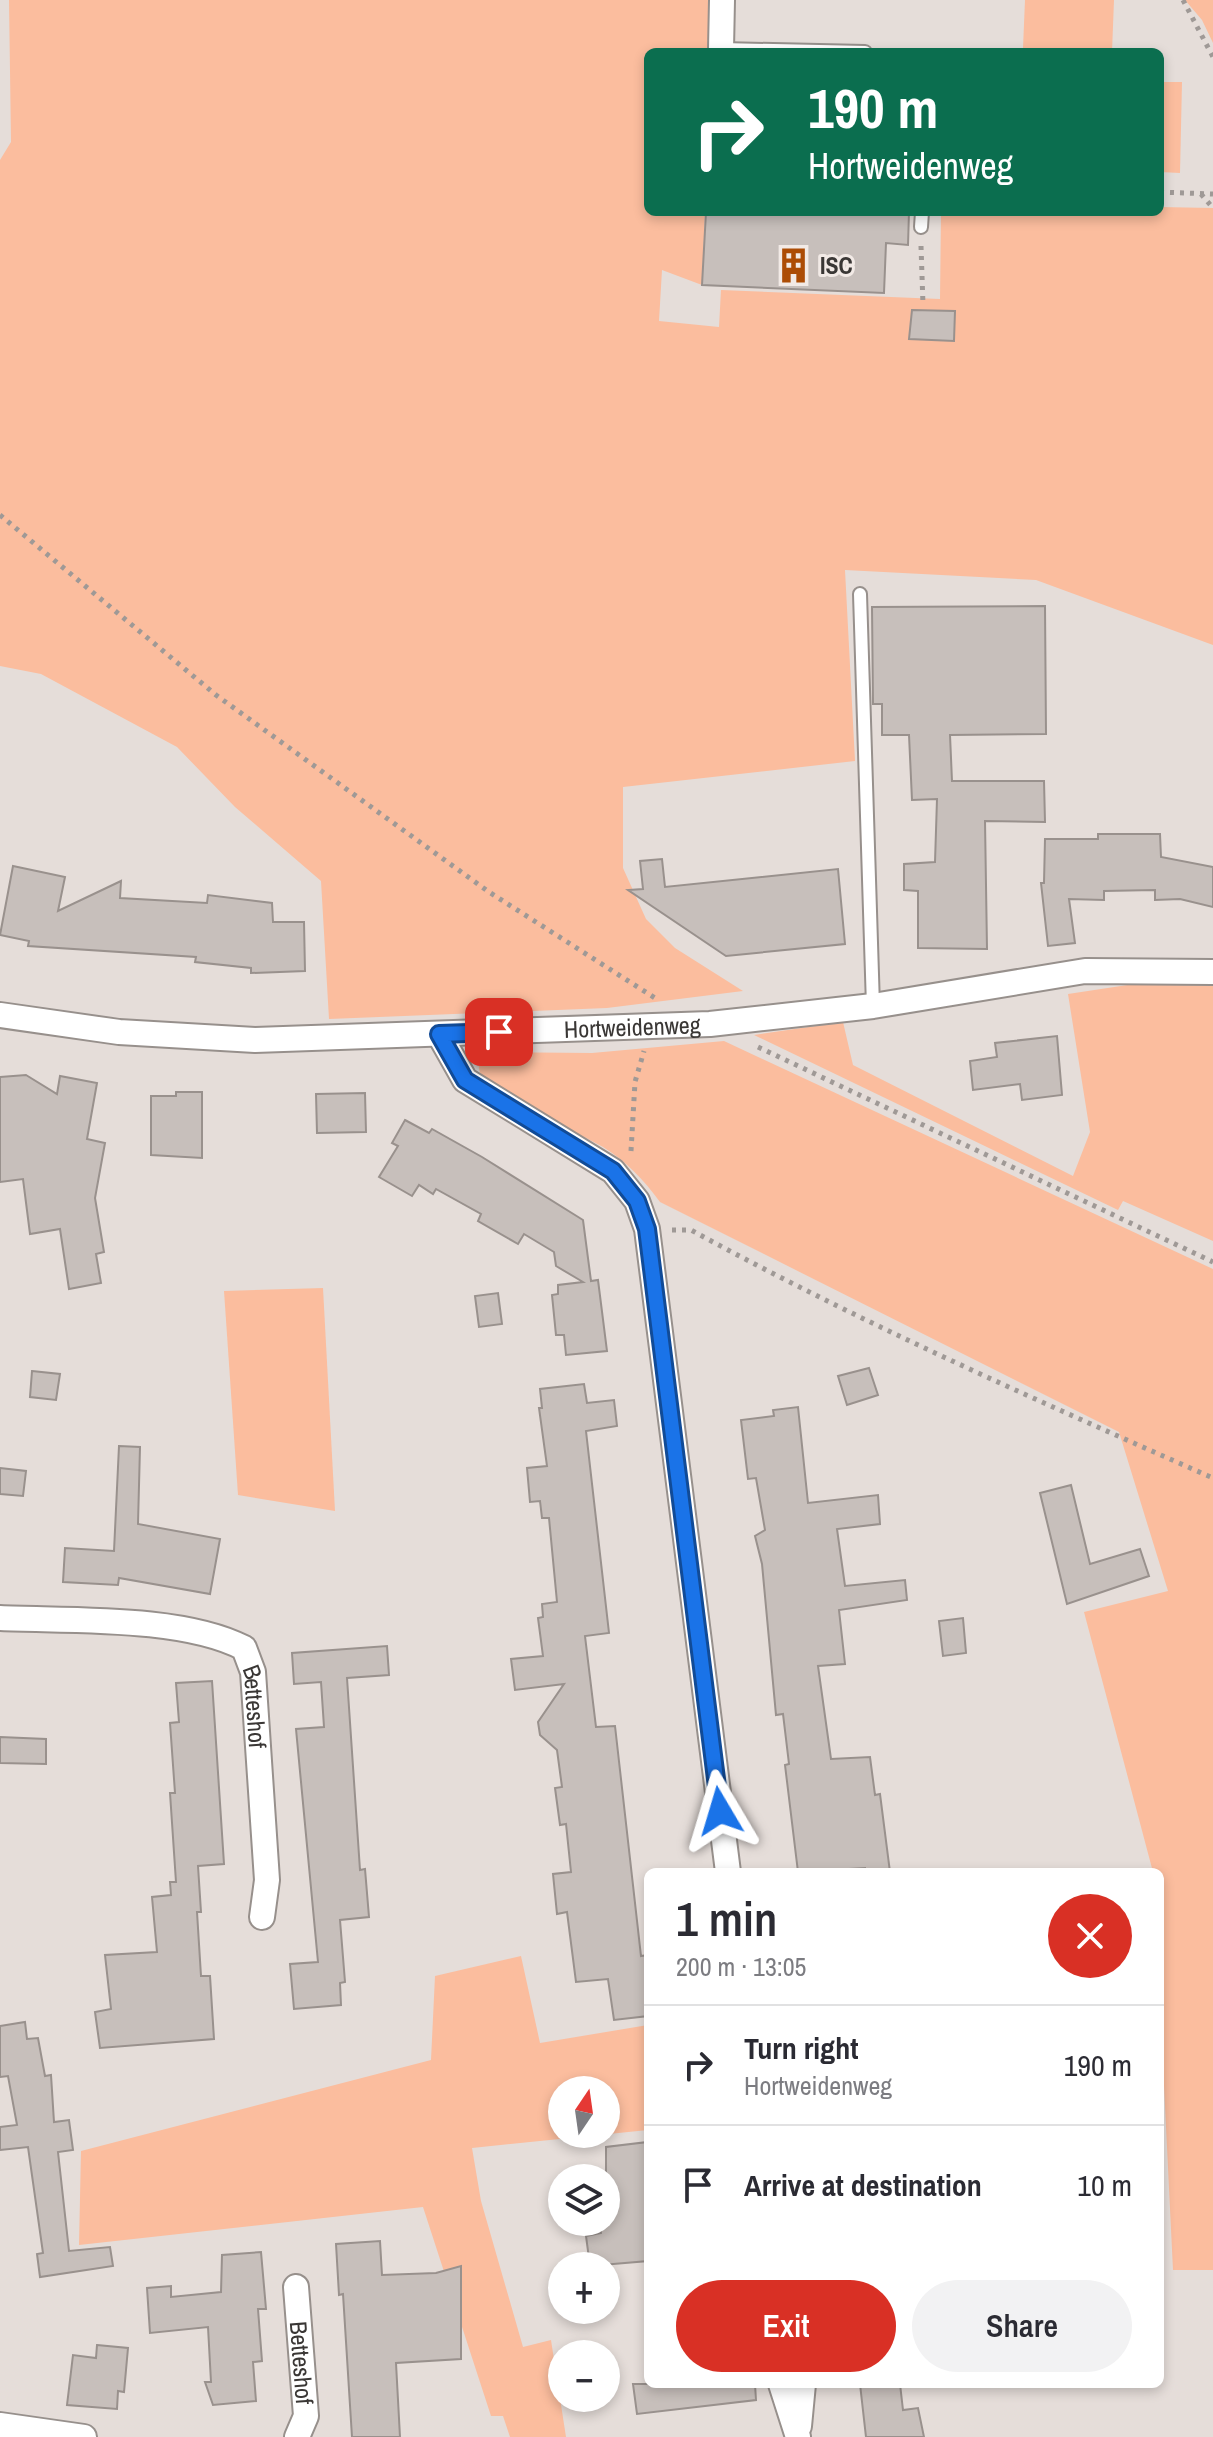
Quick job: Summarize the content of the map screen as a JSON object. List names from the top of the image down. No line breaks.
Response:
{"streets":{"street":["Hortweidenweg","Betteshof"]},"places":{"building":["ISC"]},"north":"top","page":{"turn":["190 m","Hortweidenweg"],"heading":["1 min","200 m · 13:05"],"list":[{"name":"Turn right","note":"Hortweidenweg","value":"190 m"},{"name":"Arrive at destination","value":"10 m"}],"map_buttons":["+","−"],"buttons":["Exit","Share"]}}
